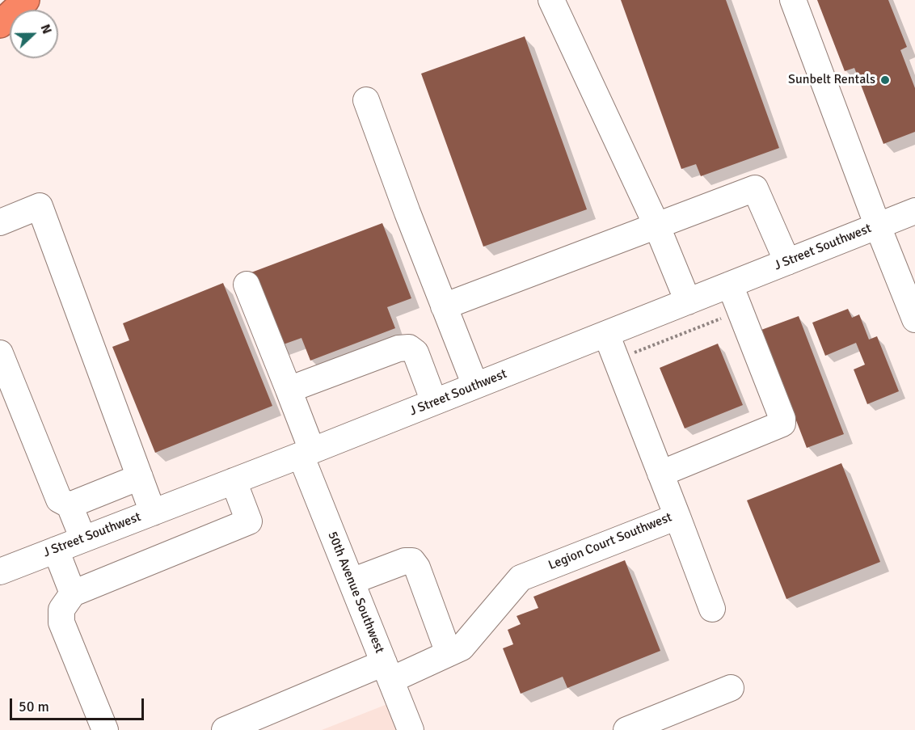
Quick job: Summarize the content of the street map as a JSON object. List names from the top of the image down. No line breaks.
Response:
{"streets":{"street":["J Street Southwest","Legion Court Southwest","50th Avenue Southwest"]},"crossings":[["J Street Southwest","Legion Court Southwest"],["J Street Southwest","50th Avenue Southwest"],["Legion Court Southwest","50th Avenue Southwest"]],"places":["Sunbelt Rentals"],"scale_bar":"50 m","north":"right"}
